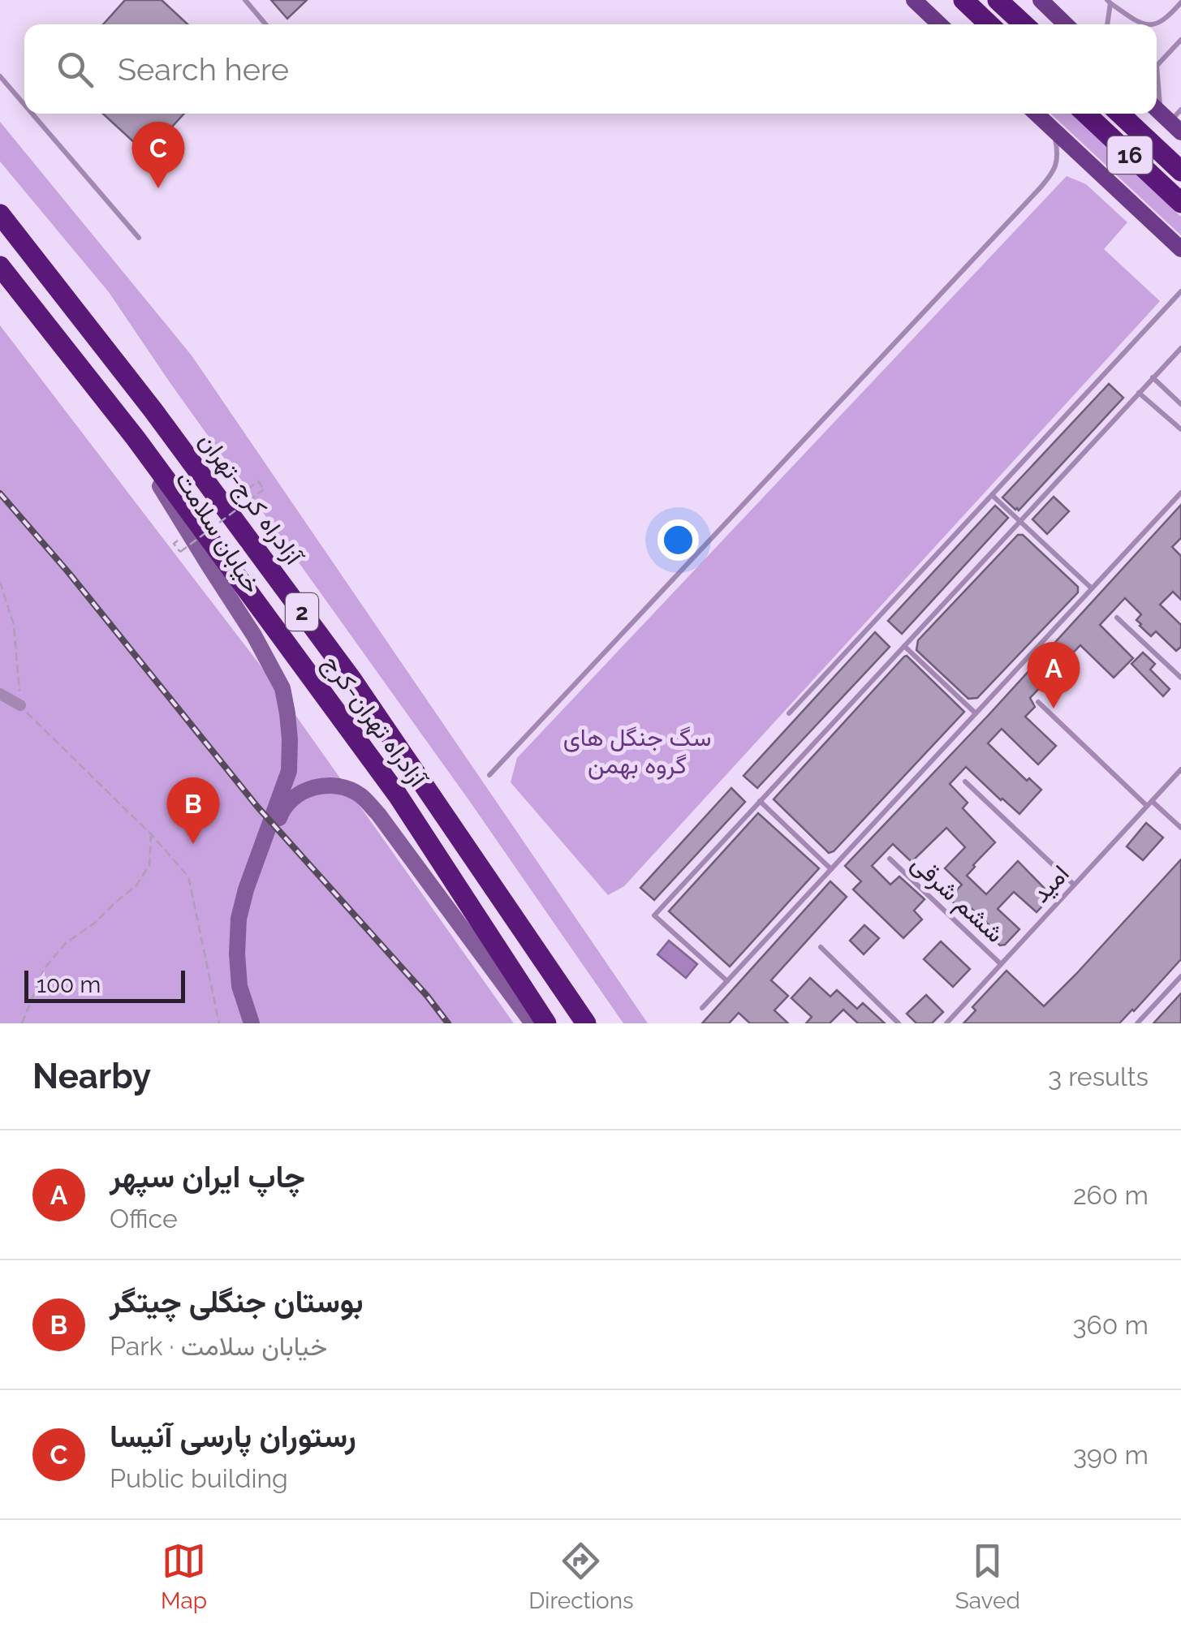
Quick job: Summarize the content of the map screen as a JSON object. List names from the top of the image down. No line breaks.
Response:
{"streets":{"highway":["16","آزادراه کرج-تهران","2","آزادراه تهران-کرج"],"main road":["خیابان سلامت"],"lane":["امید","ششم شرقی"]},"crossings":[["خیابان سلامت","آزادراه تهران-کرج"],["امید","ششم شرقی"]],"parks":["سگ جنگل های گروه بهمن"],"scale_bar":"100 m","page":{"search":"Search here","pins":["C","A","B"],"scale":"100 m","heading":["Nearby","3 results"],"list":[{"mark":"A","name":"چاپ ایران سپهر","note":"Office","value":"260 m"},{"mark":"B","name":"بوستان جنگلی چیتگر","note":"Park · خیابان سلامت","value":"360 m"},{"mark":"C","name":"رستوران پارسی آنیسا","note":"Public building","value":"390 m"}],"nav":["Map","Directions","Saved"]}}
